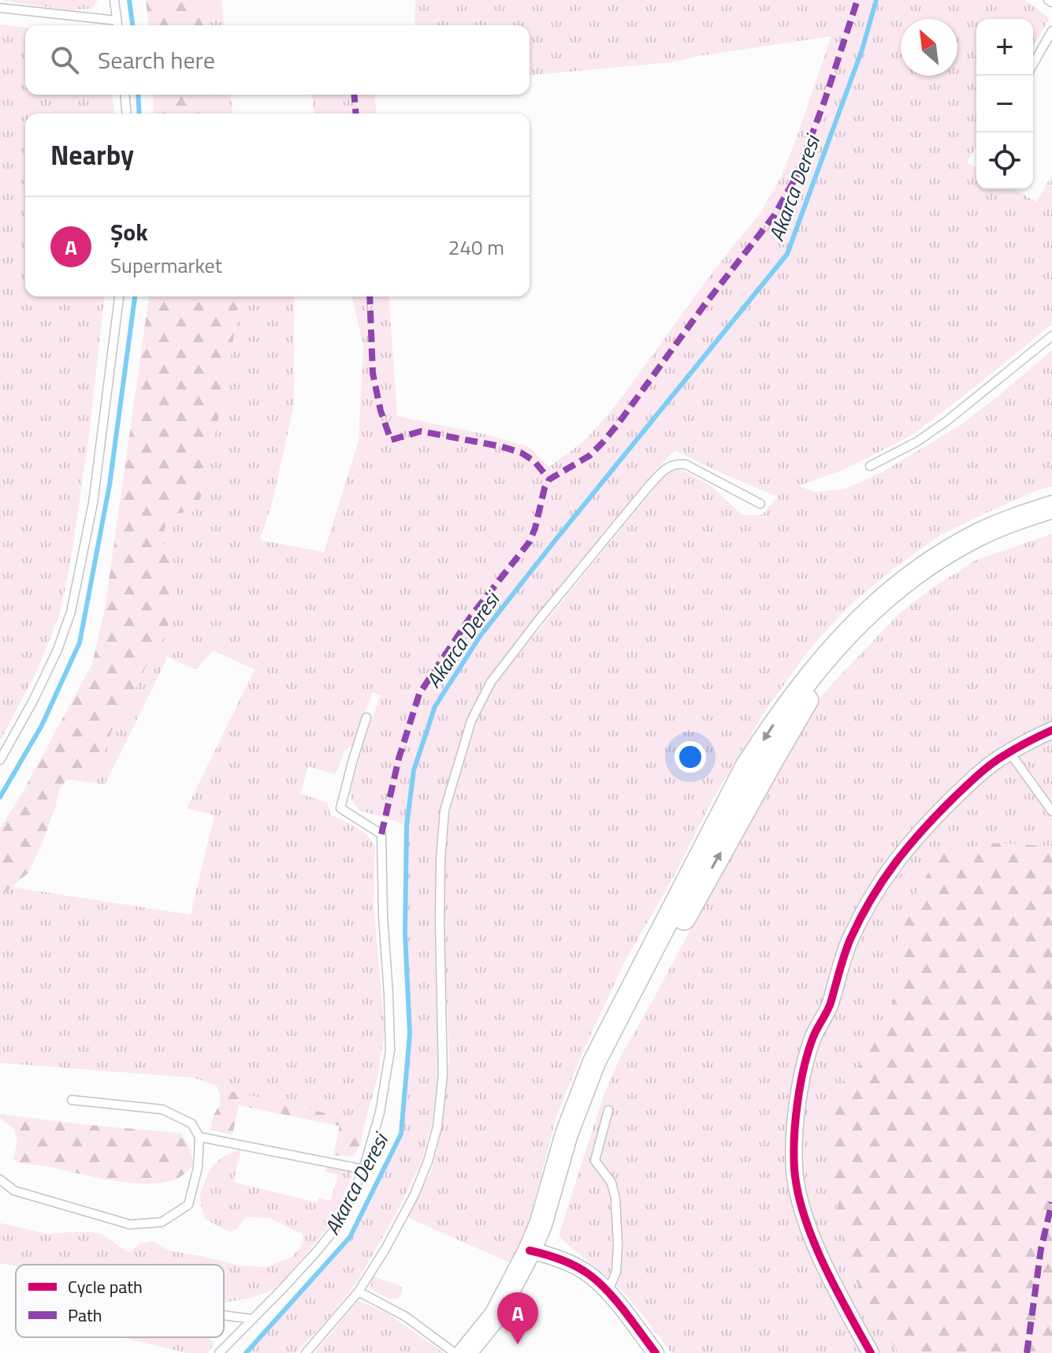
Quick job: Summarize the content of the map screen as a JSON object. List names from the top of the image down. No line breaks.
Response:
{"water":["Akarca Deresi"],"legend":["Cycle path","Path"],"north":"top left","page":{"map_buttons":["+","−"],"search":"Search here","heading":"Nearby","list":[{"mark":"A","name":"Şok","note":"Supermarket","value":"240 m"}],"pins":"A"}}
